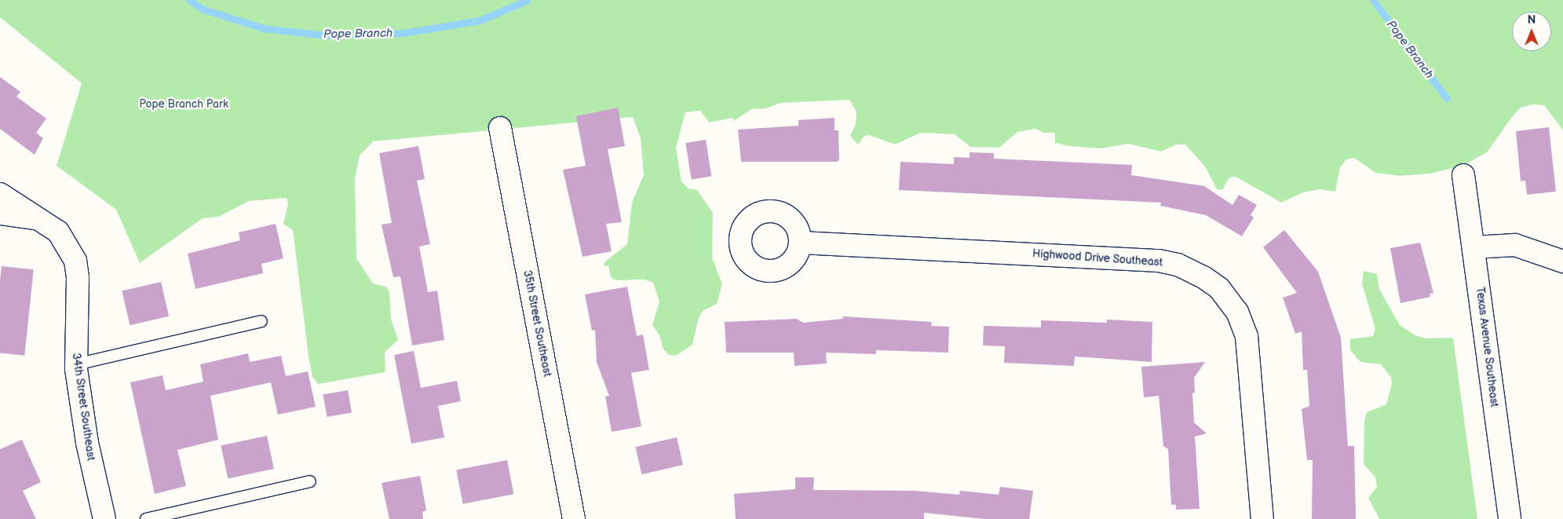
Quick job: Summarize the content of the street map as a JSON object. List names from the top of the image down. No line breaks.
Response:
{"streets":{"street":["Highwood Drive Southeast","35th Street Southeast","Texas Avenue Southeast","34th Street Southeast"]},"water":["Pope Branch"],"parks":["Pope Branch Park"],"north":"top"}
